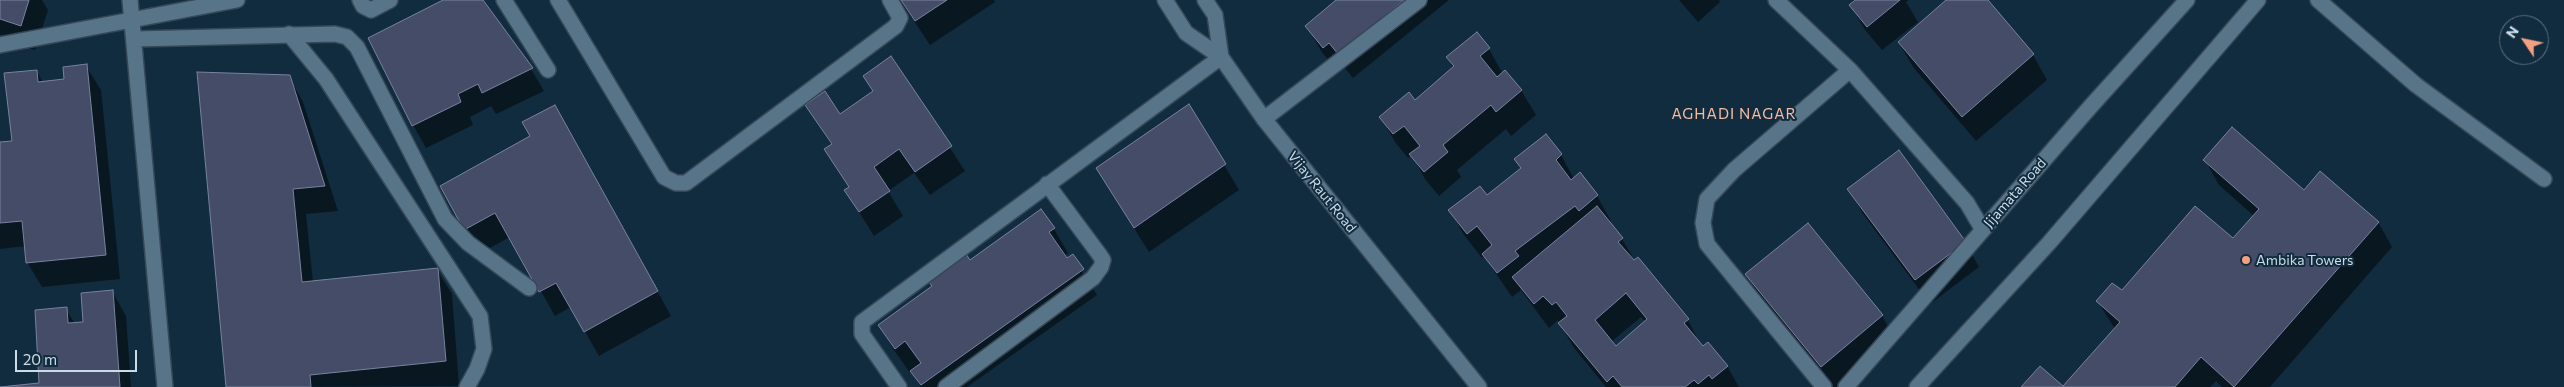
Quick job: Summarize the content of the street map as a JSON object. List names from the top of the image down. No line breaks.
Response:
{"streets":{"street":["Vijay Raut Road","Jijamata Road"]},"districts":["AGHADI NAGAR"],"places":["Ambika Towers"],"scale_bar":"20 m","north":"top left"}
